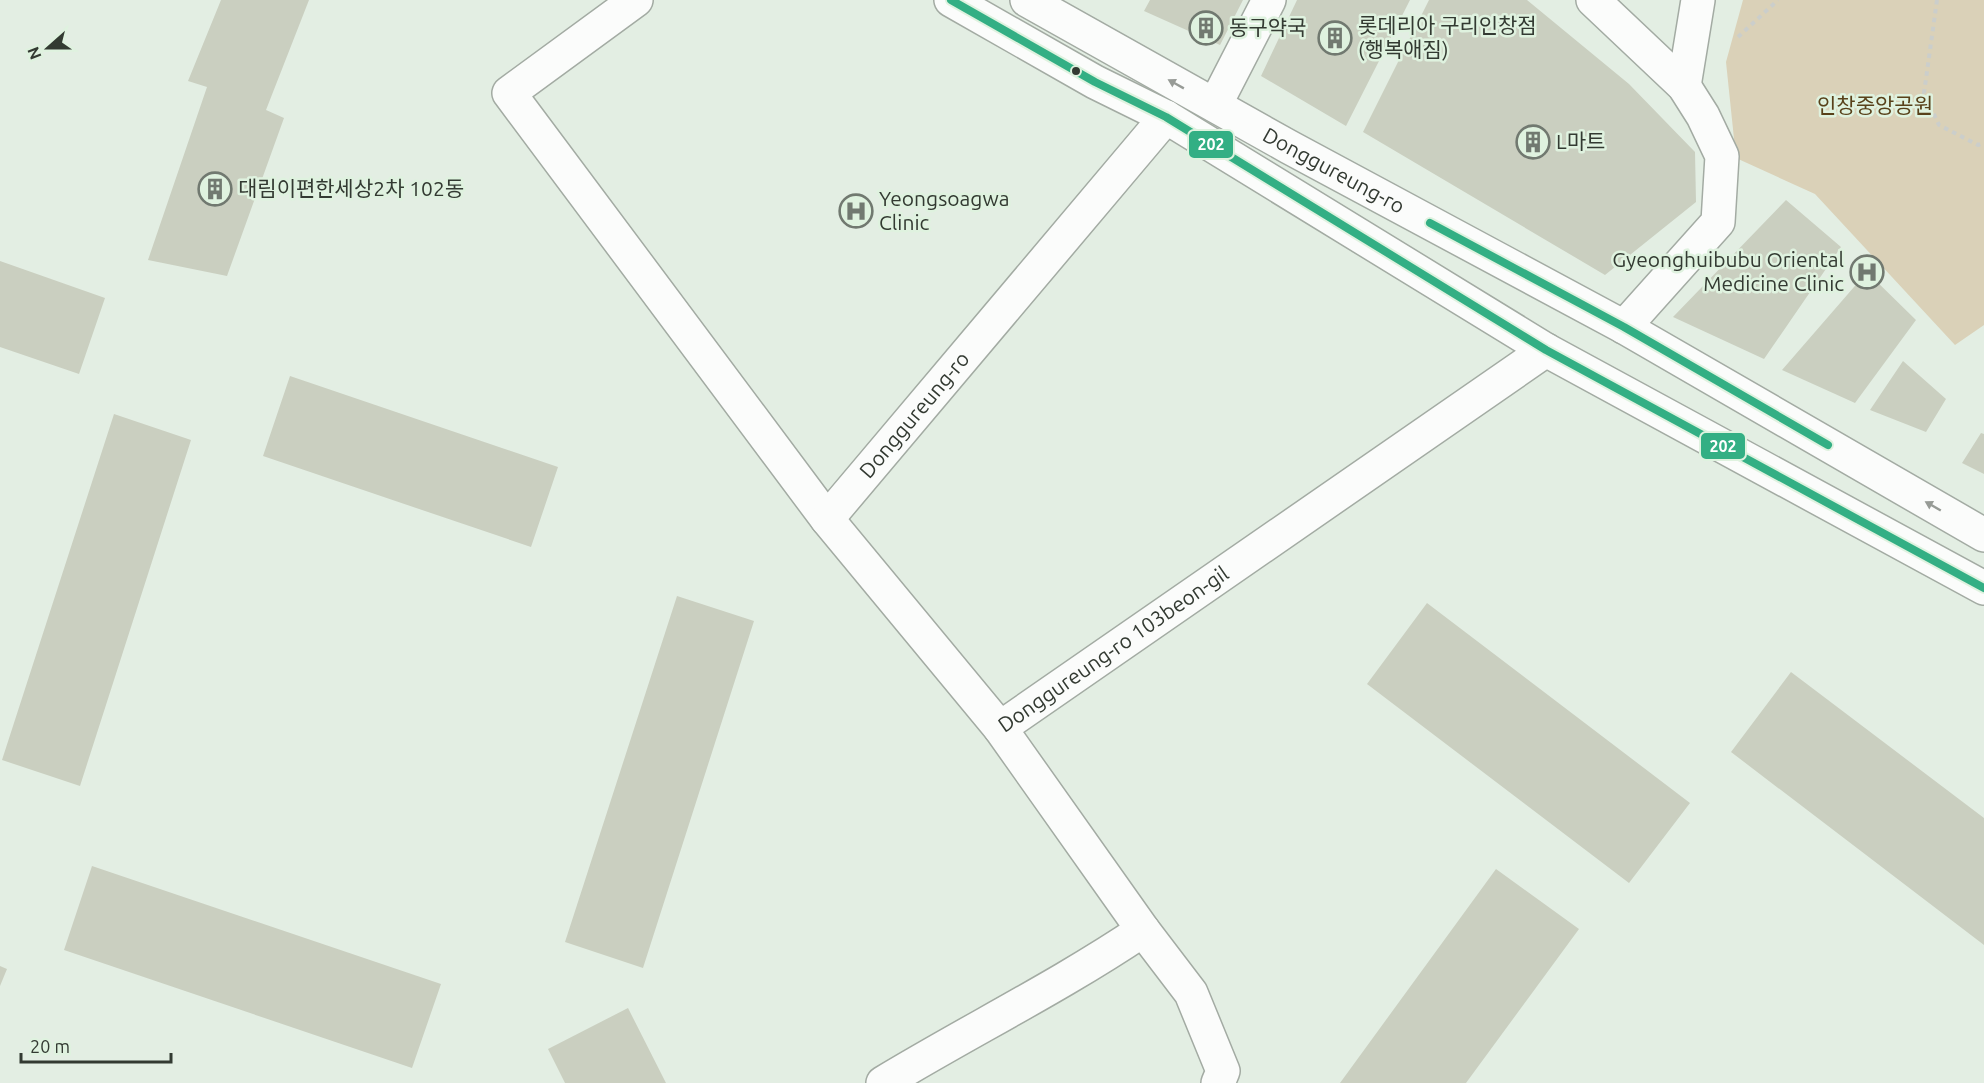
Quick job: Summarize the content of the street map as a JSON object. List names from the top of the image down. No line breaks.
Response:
{"streets":{"street":["Donggureung-ro","Donggureung-ro 103beon-gil"]},"crossings":[["Donggureung-ro","Donggureung-ro 103beon-gil"]],"parks":["인창중앙공원"],"places":{"building":["동구약국","롯데리아 구리인창점 (행복애짐)","L마트","대림이편한세상2차 102동"],"hospital":["Yeongsoagwa Clinic","Gyeonghuibubu Oriental Medicine Clinic"]},"lines":["transit line 202"],"scale_bar":"20 m","north":"left"}
